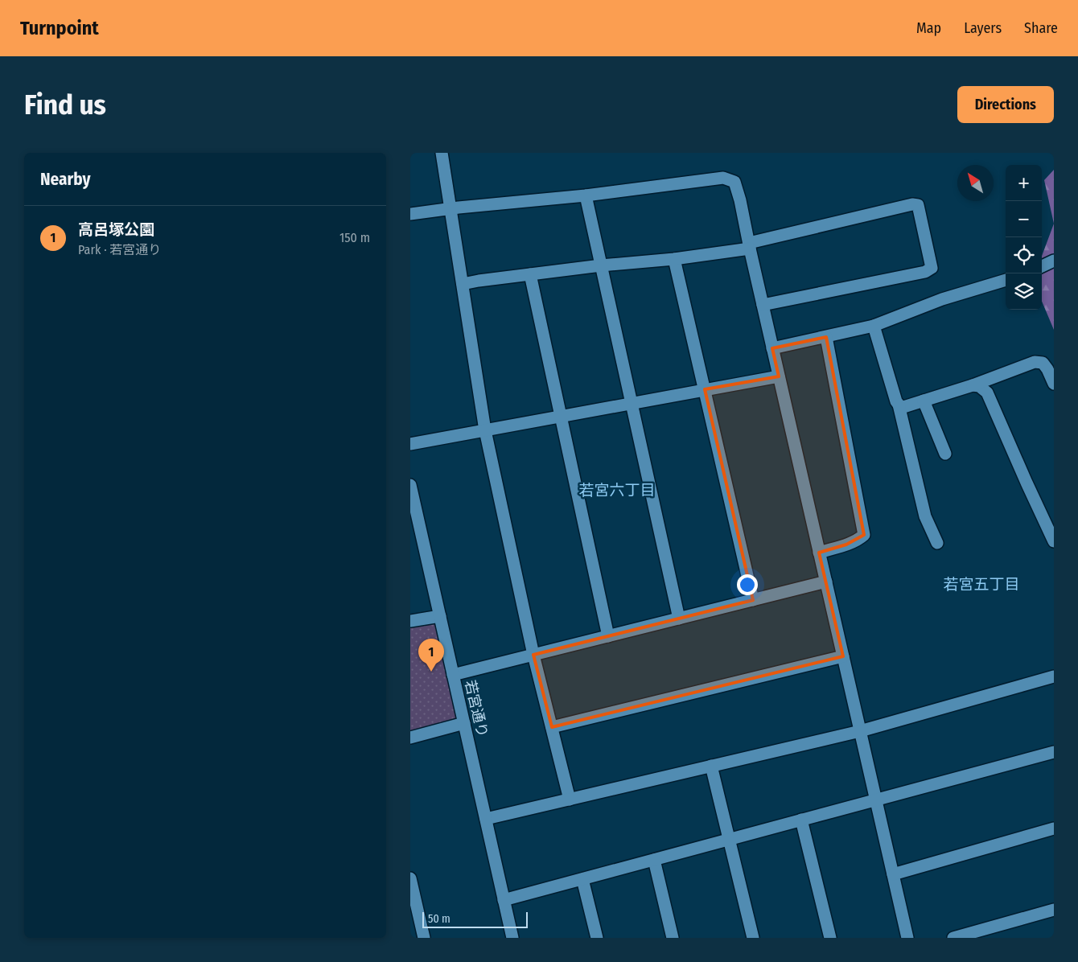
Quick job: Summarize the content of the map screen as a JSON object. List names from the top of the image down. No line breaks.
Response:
{"streets":{"street":["若宮通り"]},"districts":["若宮六丁目","若宮五丁目"],"scale_bar":"50 m","north":"top left","page":{"header":"Turnpoint","nav":["Map","Layers","Share"],"buttons":"Directions","title":"Find us","heading":"Nearby","map_buttons":["+","−"],"list":[{"mark":"1","name":"高呂塚公園","note":"Park · 若宮通り","value":"150 m"}],"pins":"1","scale":"50 m"}}
